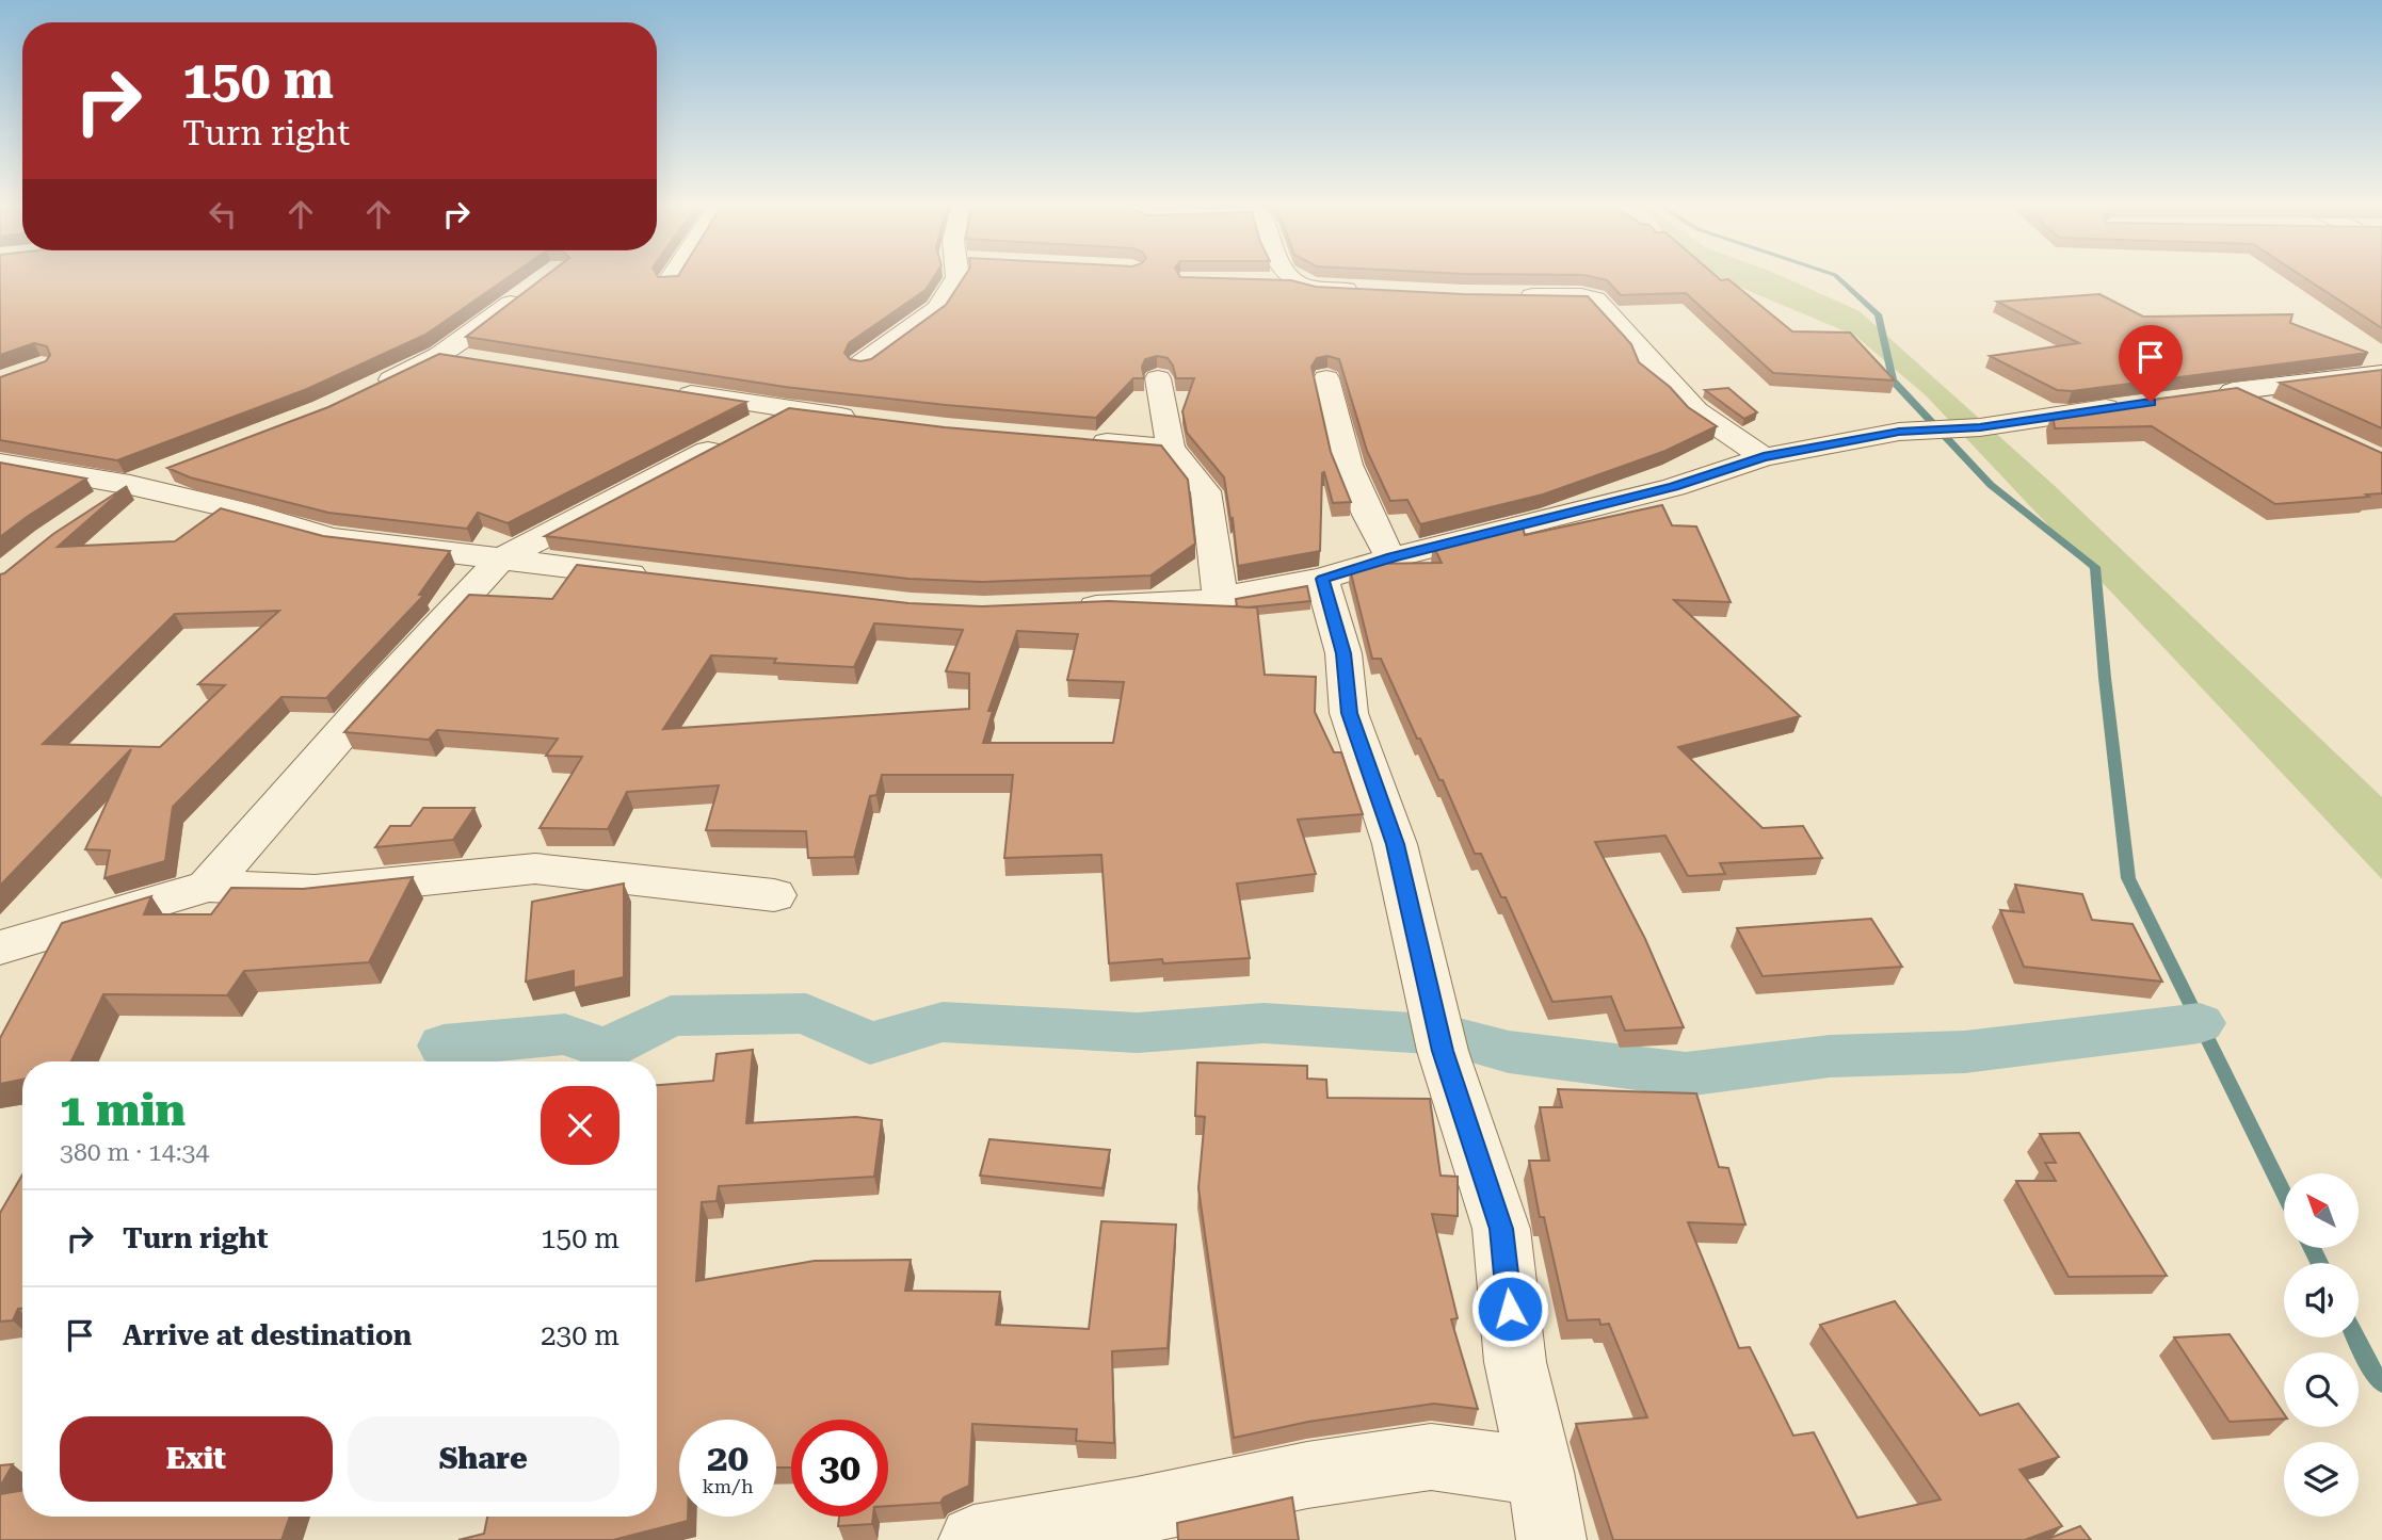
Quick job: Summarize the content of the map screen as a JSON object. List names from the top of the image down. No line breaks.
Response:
{"north":"top left","page":{"turn":["150 m","Turn right"],"heading":["1 min","380 m · 14:34"],"list":[{"name":"Turn right","value":"150 m"},{"name":"Arrive at destination","value":"230 m"}],"buttons":["Exit","Share"],"speed":"20 km/h","limit":"30"}}
